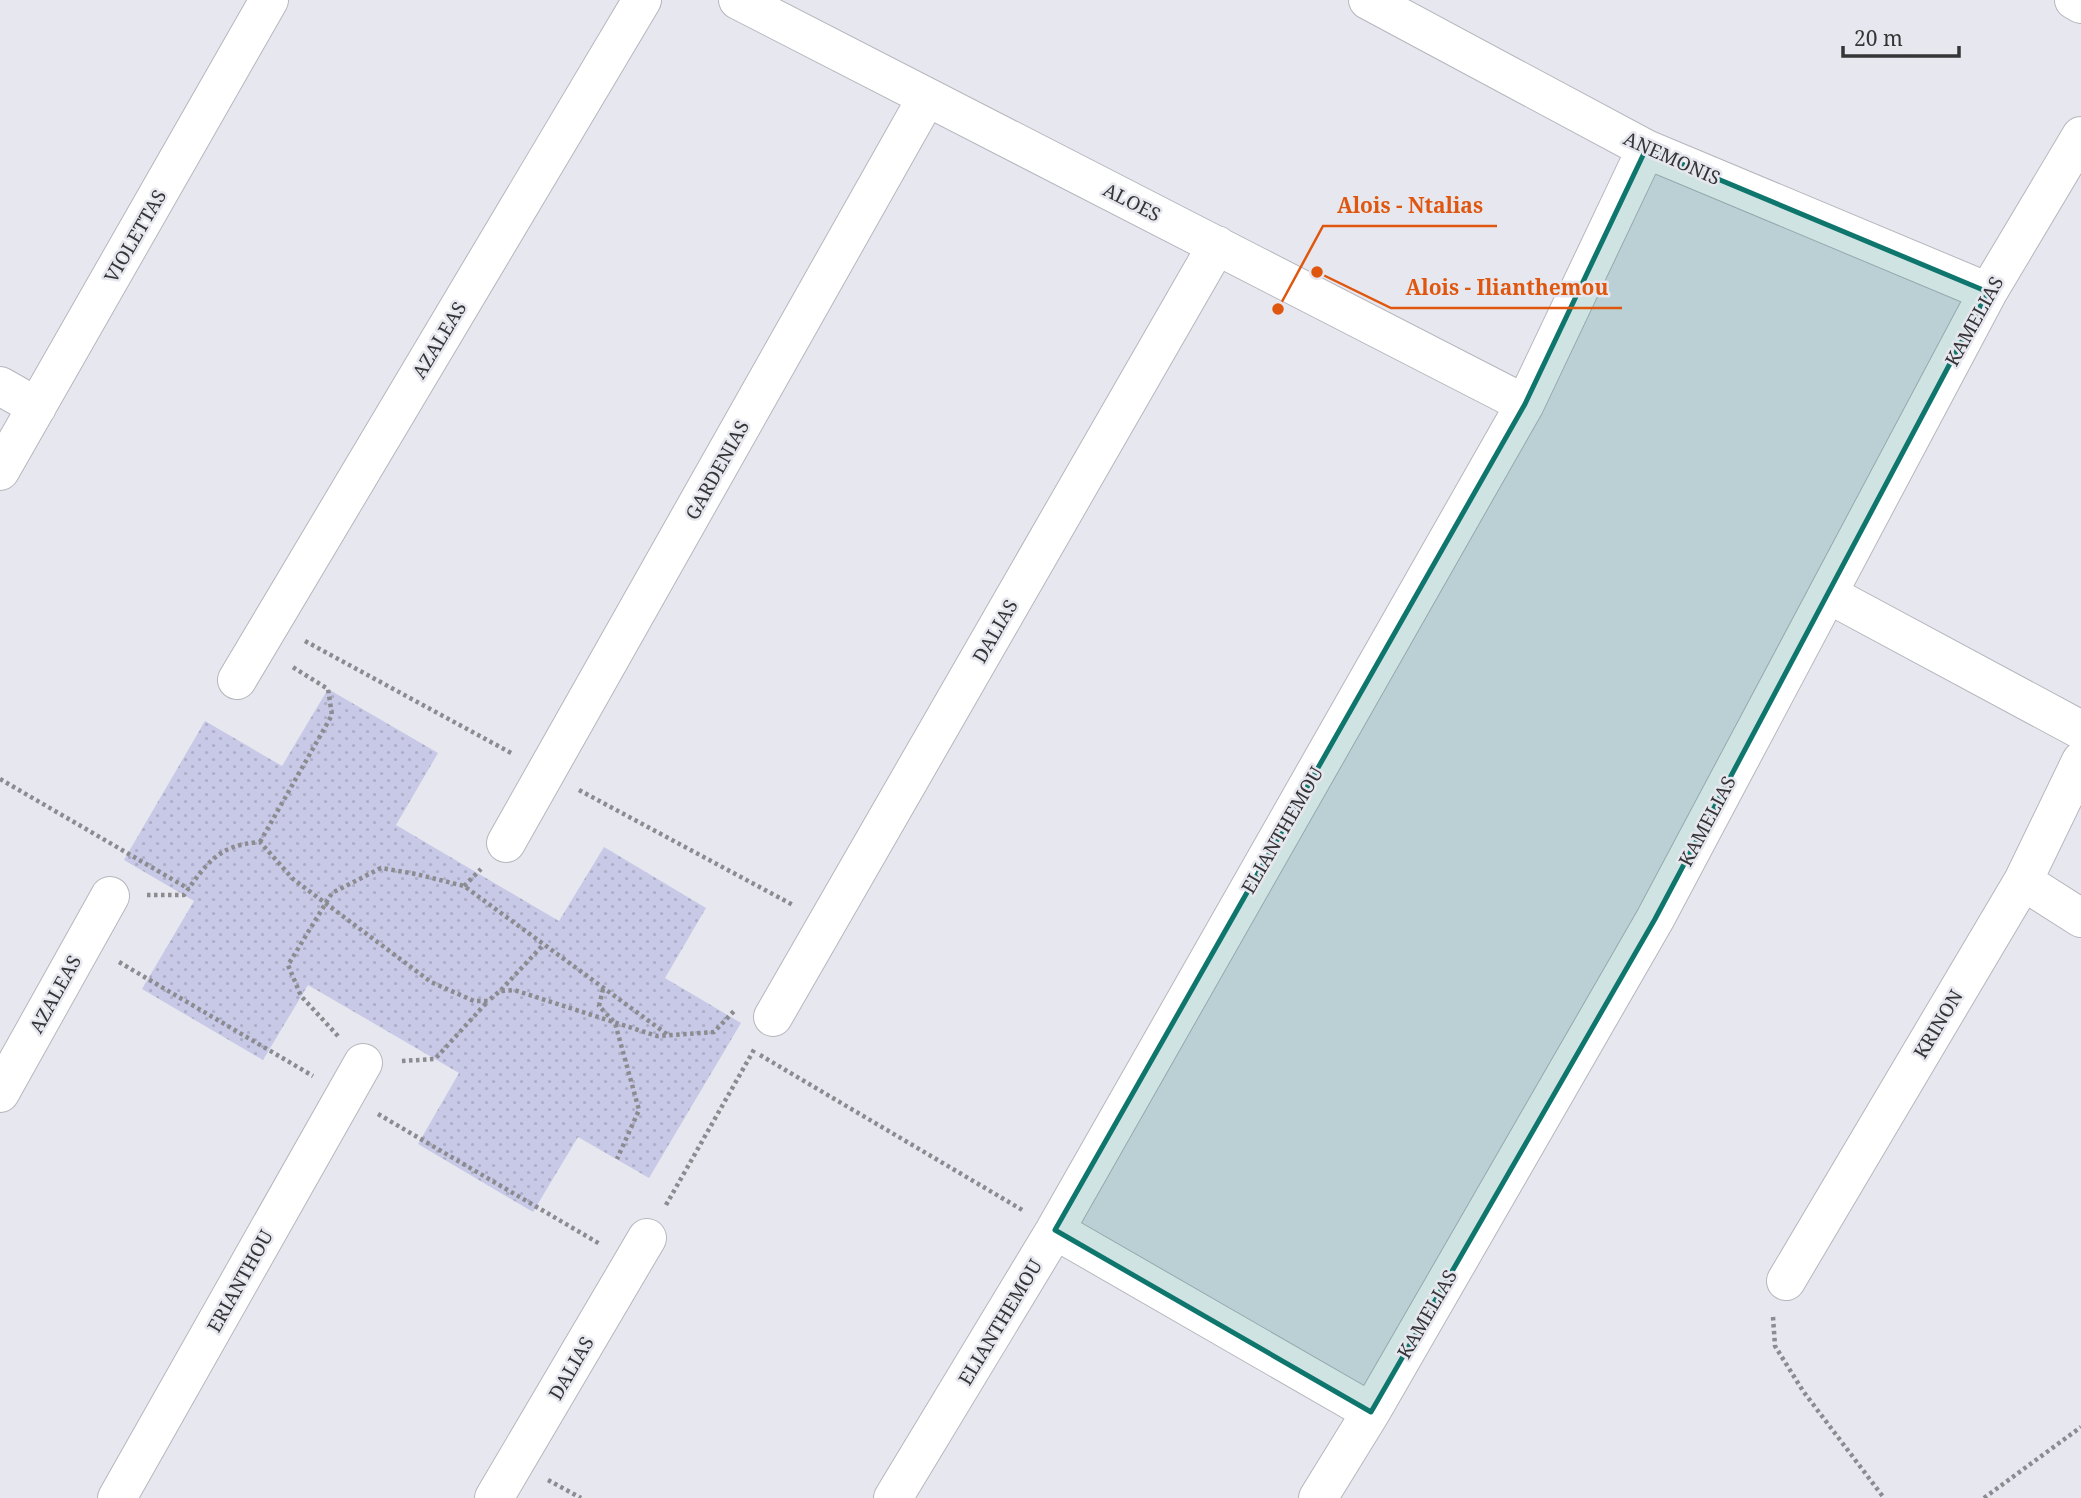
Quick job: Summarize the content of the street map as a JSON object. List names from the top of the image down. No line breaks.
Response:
{"streets":{"street":["ANEMONIS","ALOES","VIOLETTAS","KAMELIAS","AZALEAS","GARDENIAS","DALIAS","ELIANTHEMOU","KRINON","ERIANTHOU"]},"crossings":[["ANEMONIS","KAMELIAS"],["ANEMONIS","ELIANTHEMOU"],["ALOES","GARDENIAS"],["ALOES","DALIAS"],["ALOES","ELIANTHEMOU"]],"places":["Alois - Ilianthemou","Alois - Ntalias"],"scale_bar":"20 m"}
